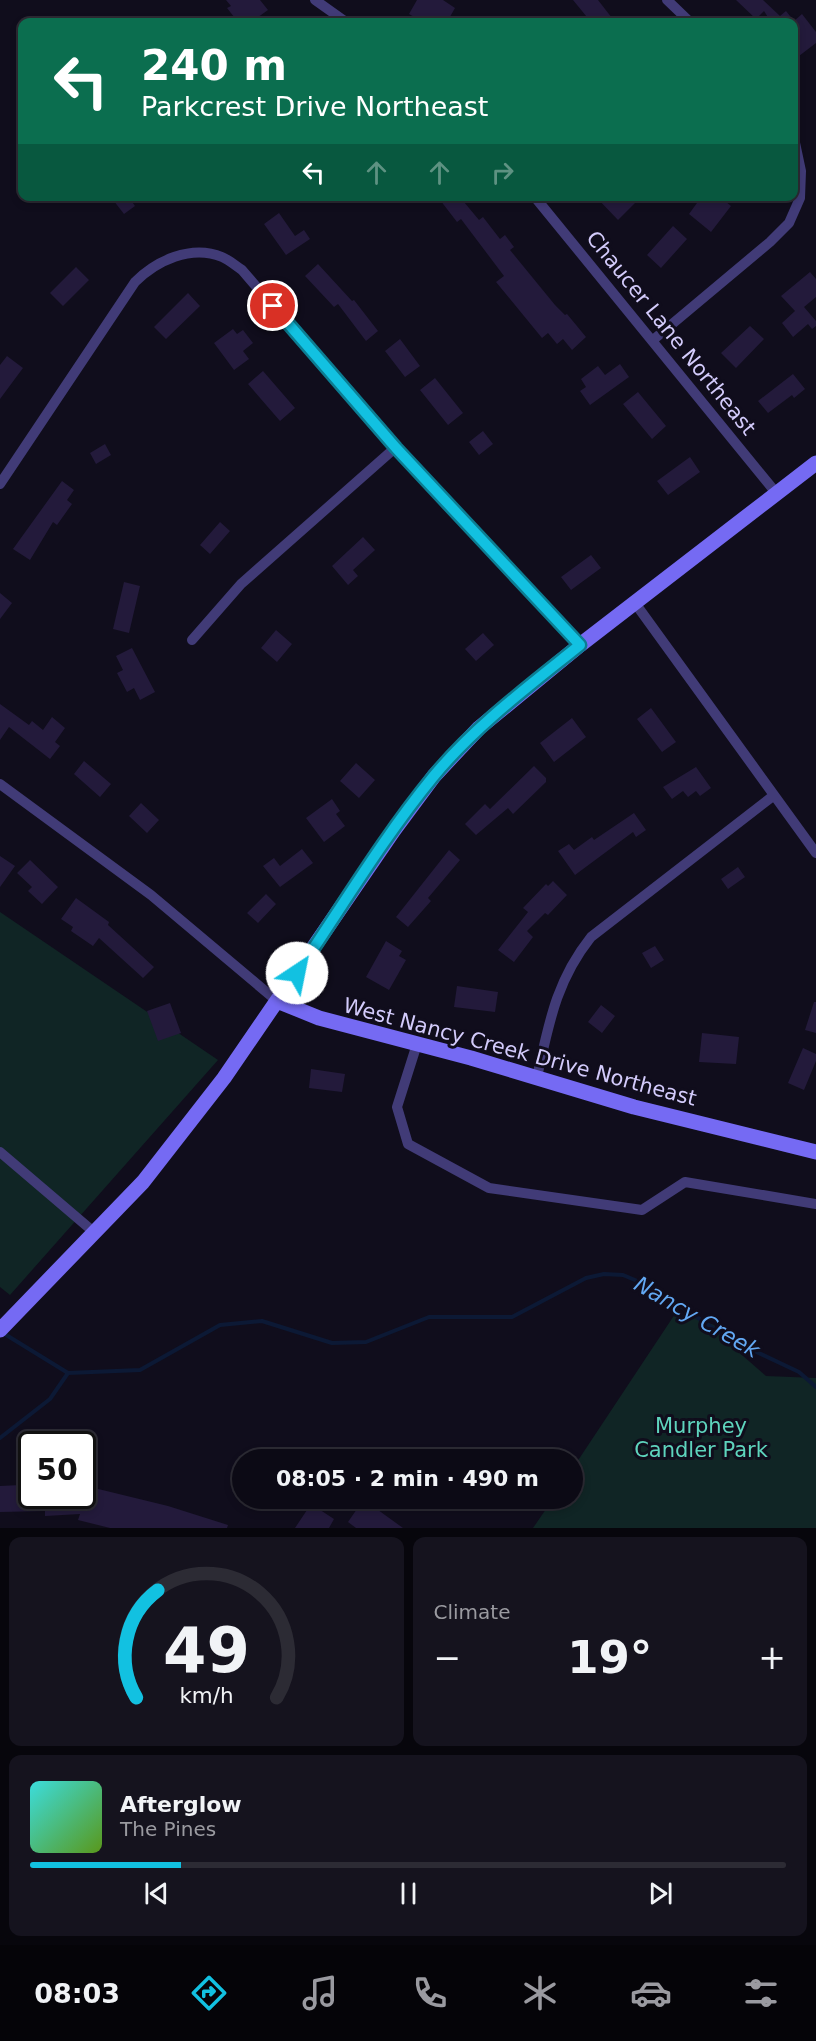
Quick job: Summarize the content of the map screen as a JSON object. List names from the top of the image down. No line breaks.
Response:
{"streets":{"main road":["West Nancy Creek Drive Northeast"],"street":["Chaucer Lane Northeast"]},"water":["Nancy Creek"],"parks":["Murphey Candler Park"],"page":{"turn":["240 m","Parkcrest Drive Northeast"],"limit":"50","trip":"08:05 · 2 min · 490 m","tile":"Climate","heat":["−","19°","+"],"song":["Afterglow","The Pines"],"tabs":"08:03","gauge":["49","km/h"]}}
